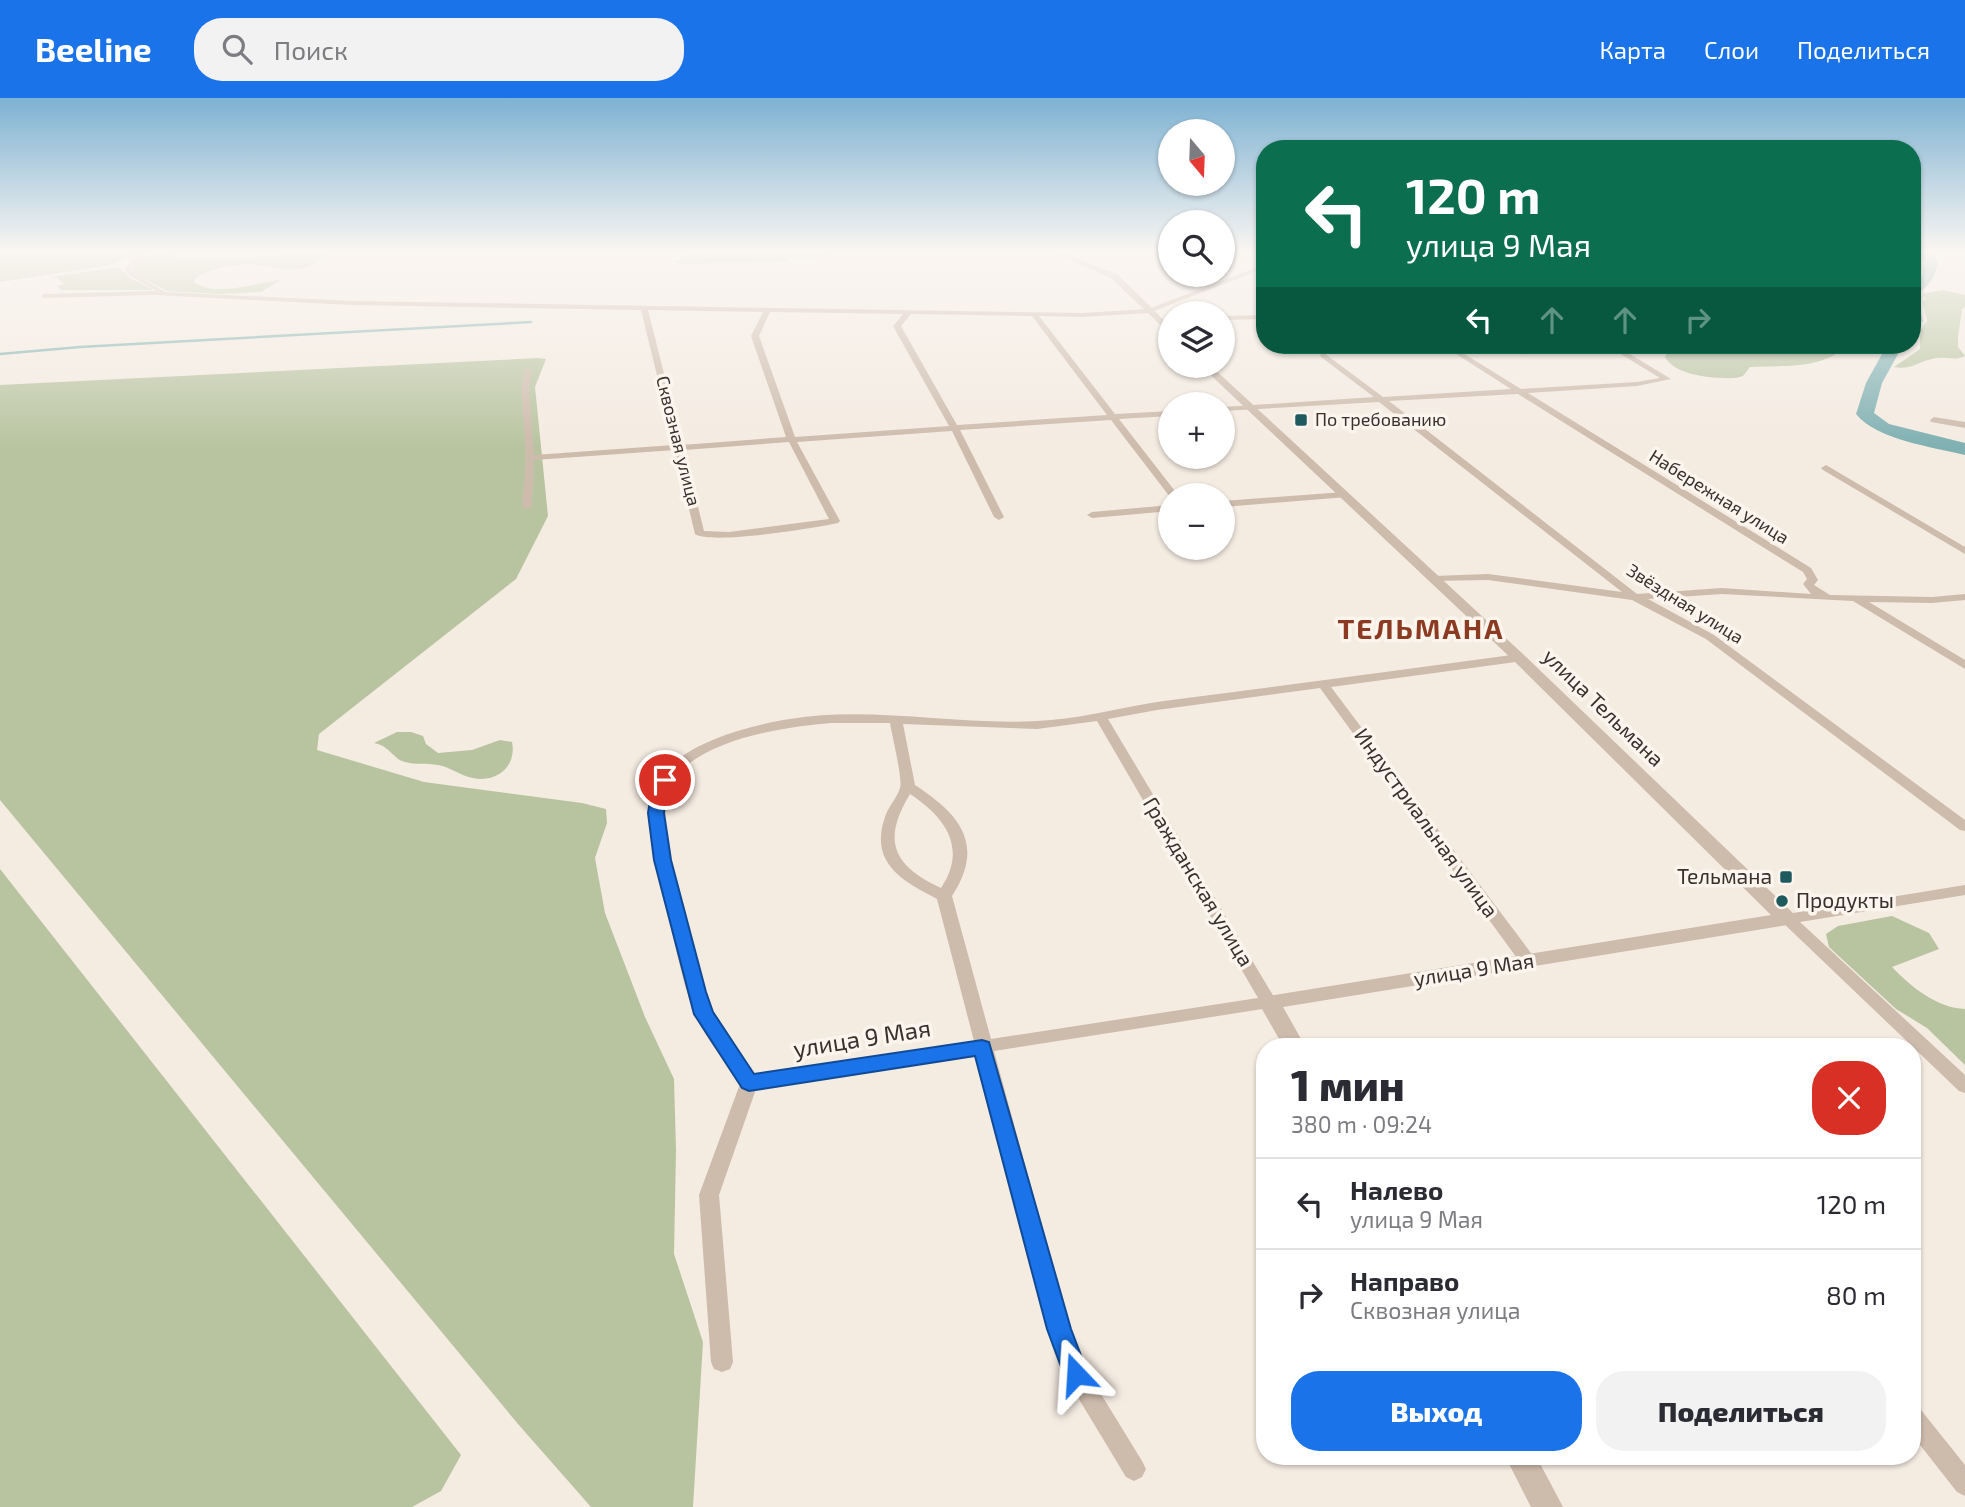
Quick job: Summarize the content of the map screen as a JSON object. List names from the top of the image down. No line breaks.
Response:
{"streets":{"street":["Сквозная улица","Набережная улица","Звёздная улица","улица Тельмана","Индустриальная улица","Гражданская улица","улица 9 Мая"]},"crossings":[["улица Тельмана","улица 9 Мая"],["Индустриальная улица","улица 9 Мая"],["Гражданская улица","улица 9 Мая"]],"districts":["ТЕЛЬМАНА"],"places":{"transit":["По требованию","Тельмана"],"other":["Продукты"]},"north":"bottom","page":{"header":"Beeline","search":"Поиск","nav":["Карта","Слои","Поделиться"],"map_buttons":["+","−"],"turn":["120 m","улица 9 Мая"],"heading":["1 мин","380 m · 09:24"],"list":[{"name":"Налево","note":"улица 9 Мая","value":"120 m"},{"name":"Направо","note":"Сквозная улица","value":"80 m"}],"buttons":["Выход","Поделиться"]}}
